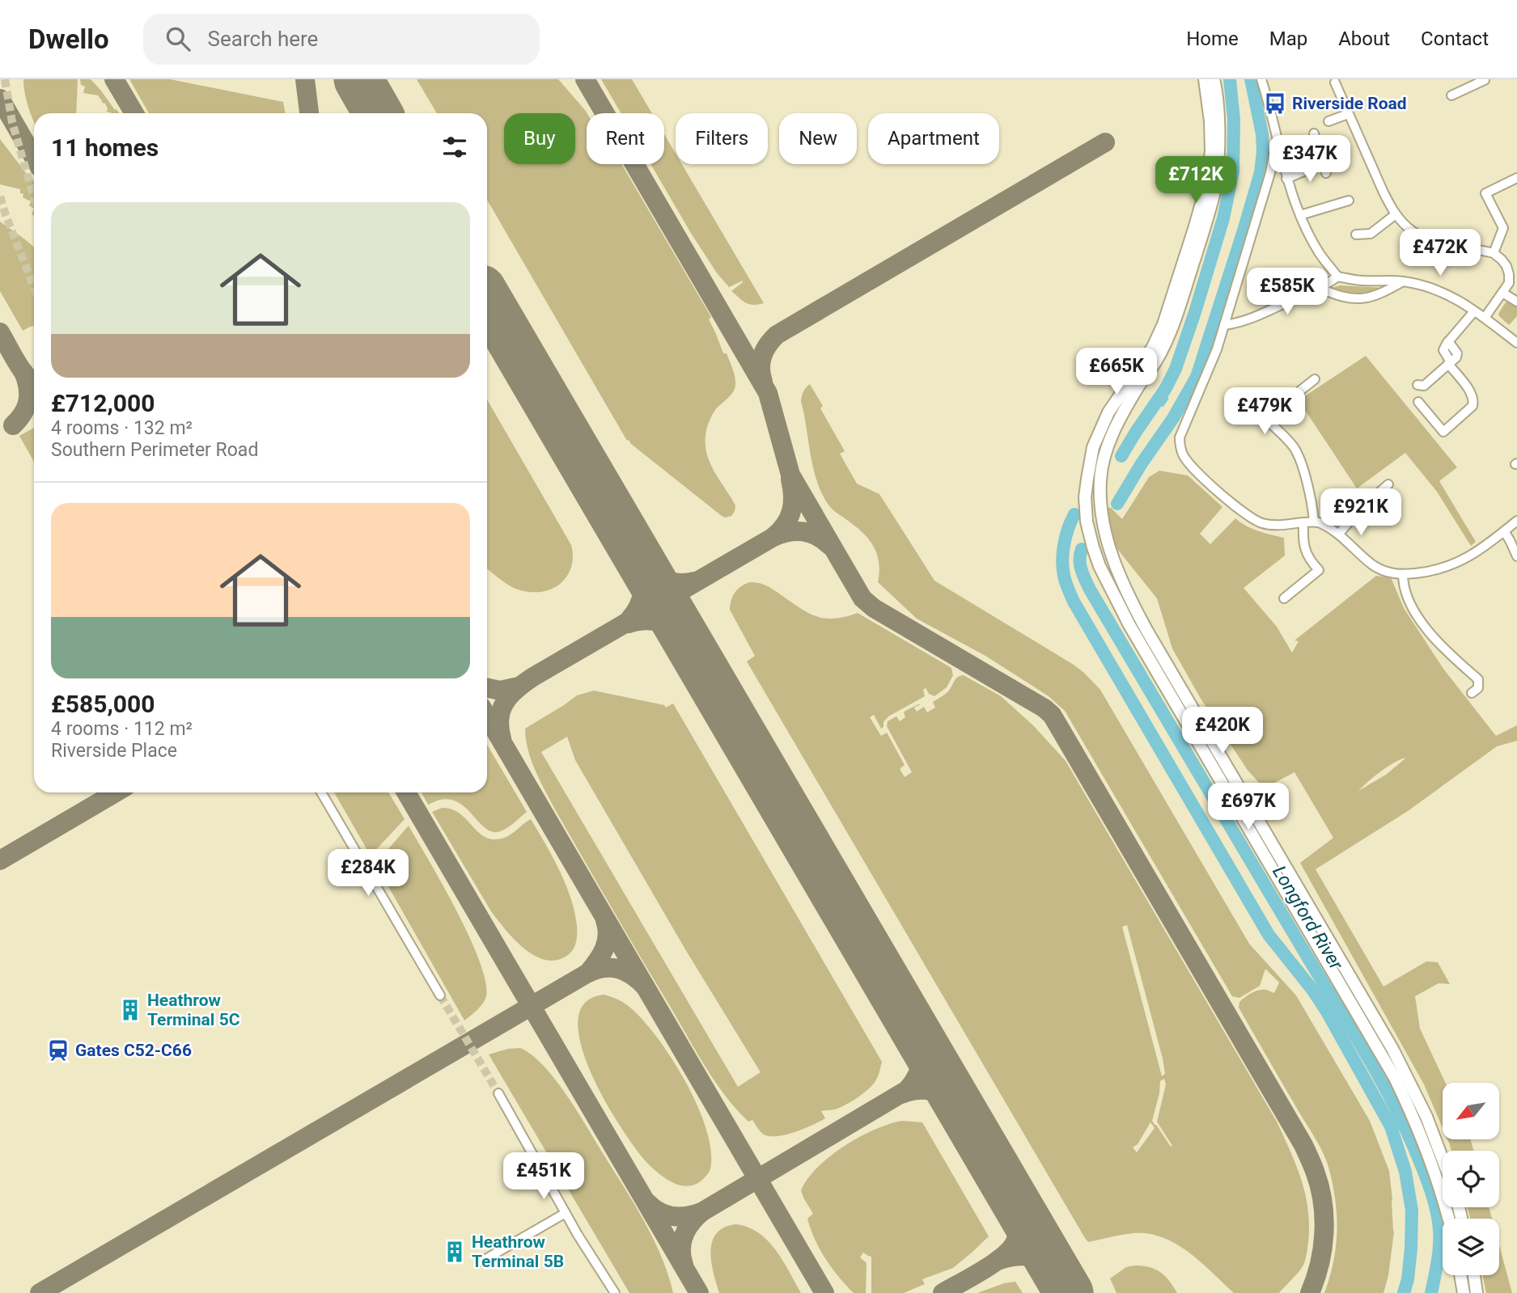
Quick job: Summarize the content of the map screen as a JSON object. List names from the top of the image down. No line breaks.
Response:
{"water":["Longford River"],"places":{"bus stop":["Riverside Road"],"building":["Heathrow Terminal 5C","Heathrow Terminal 5B"],"station":["Gates C52-C66"]},"north":"bottom left","page":{"header":"Dwello","search":"Search here","nav":["Home","Map","About","Contact"],"chip":["Buy","Rent","Filters","New","Apartment"],"heading":"11 homes","price":["£347K","£712K","£472K","£585K","£665K","£479K","£921K","£420K","£697K","£284K","£451K"],"list":[{"name":"£712,000","note":"4 rooms · 132 m² · Southern Perimeter Road"},{"name":"£585,000","note":"4 rooms · 112 m² · Riverside Place"}]}}
